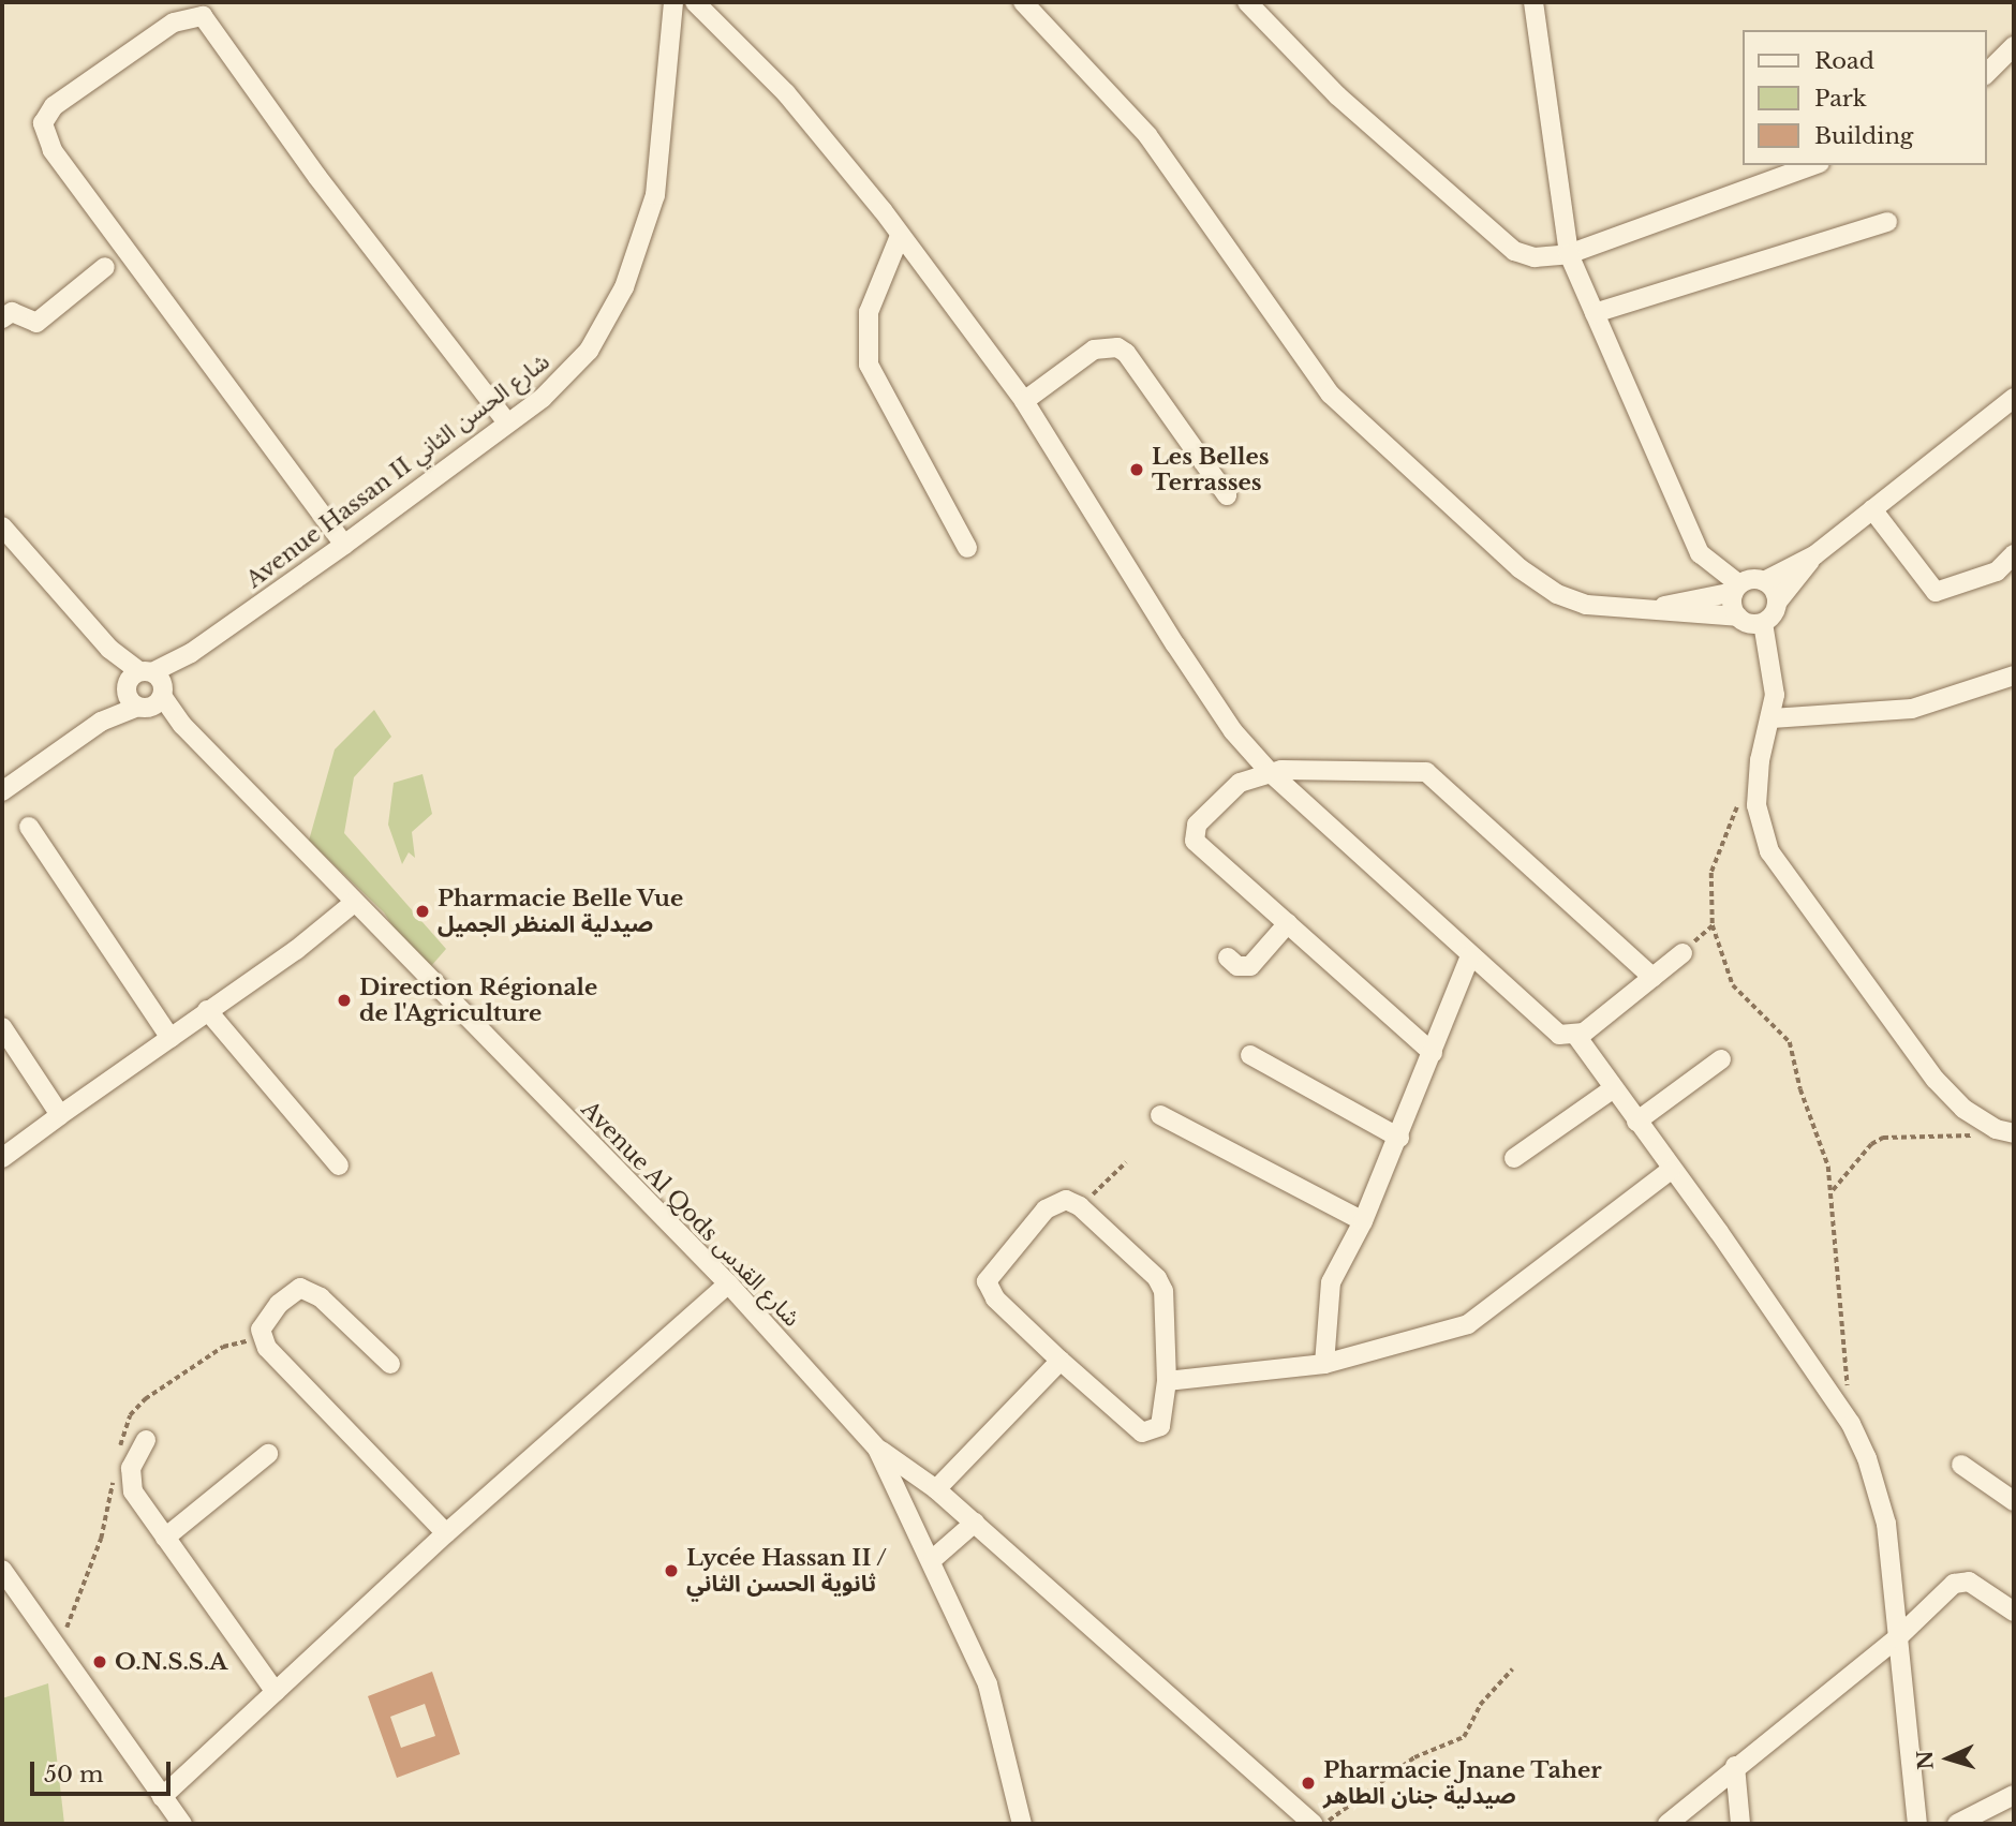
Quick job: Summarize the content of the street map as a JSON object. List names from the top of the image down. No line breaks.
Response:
{"streets":{"street":["Avenue Hassan II شارع الحسن الثاني","Avenue Al Qods شارع القدس"]},"crossings":[["Avenue Hassan II شارع الحسن الثاني","Avenue Al Qods شارع القدس"]],"places":["Les Belles Terrasses","Pharmacie Belle Vue صيدلية المنظر الجميل","Direction Régionale de l'Agriculture","Lycée Hassan II / ثانوية الحسن الثاني","O.N.S.S.A","Pharmacie Jnane Taher صيدلية جنان الطاهر"],"legend":["Road","Park","Building"],"scale_bar":"50 m","north":"left"}
